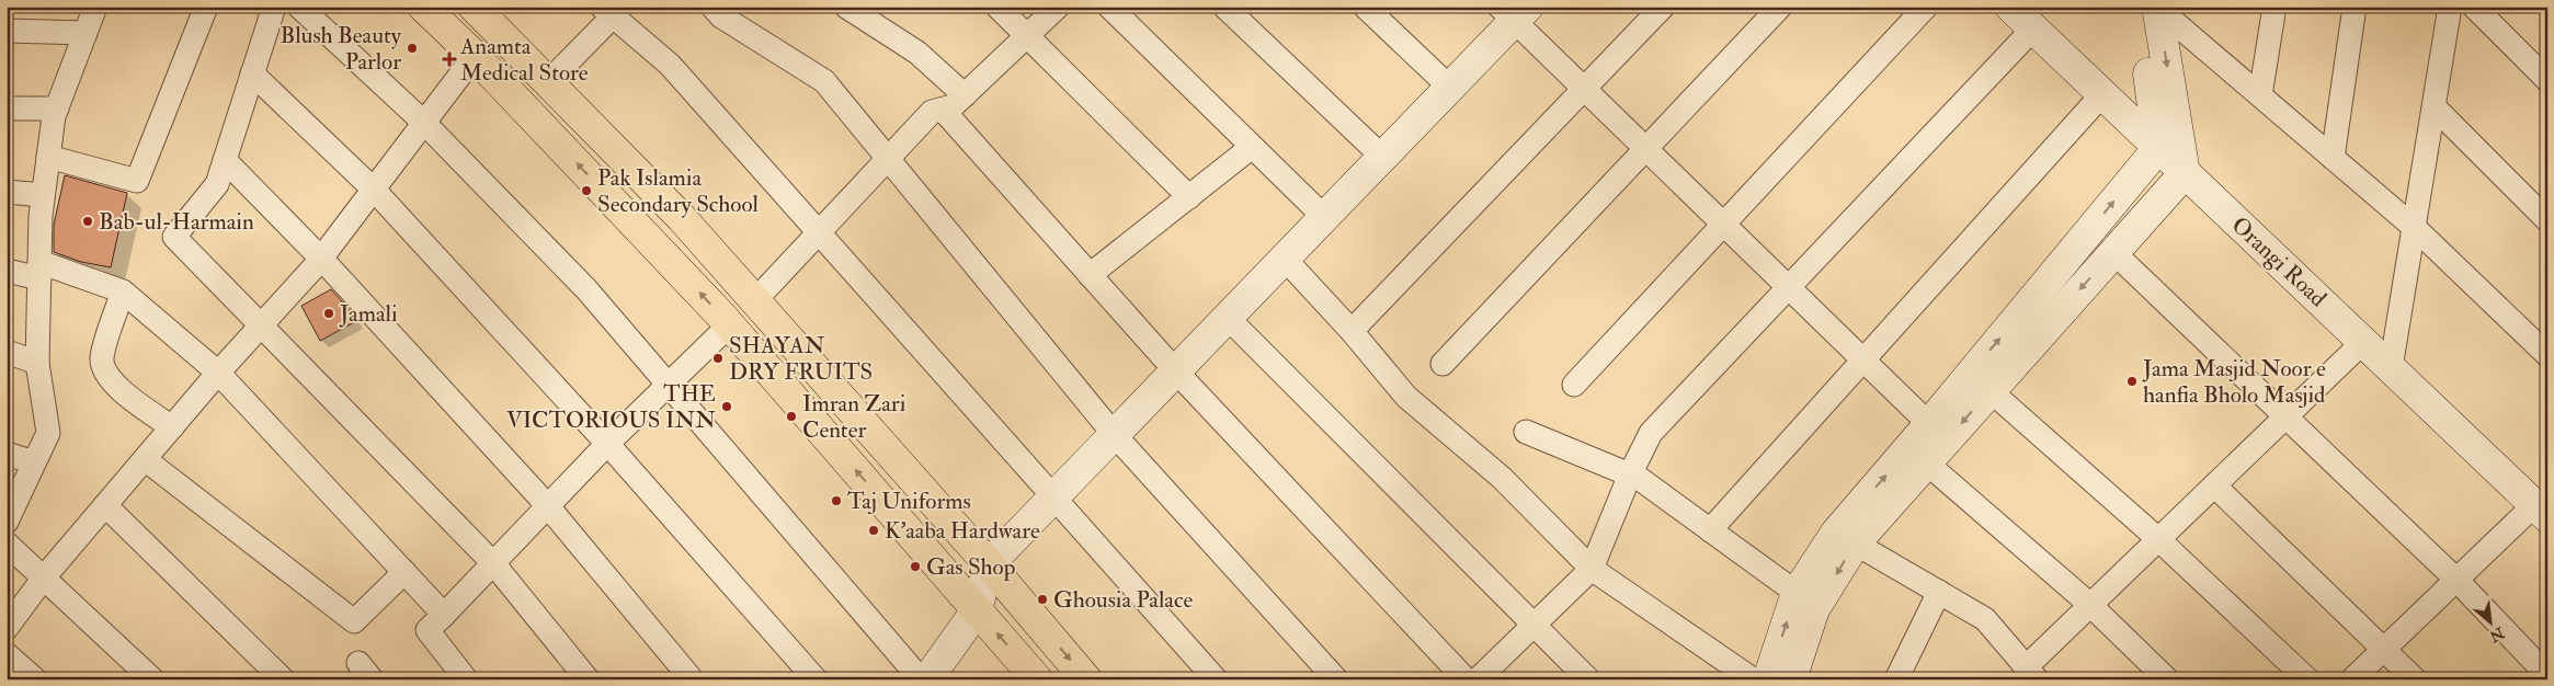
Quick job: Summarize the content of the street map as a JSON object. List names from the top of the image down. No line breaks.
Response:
{"streets":{"main road":["Orangi Road"]},"places":{"other":["Blush Beauty Parlor","Pak Islamia Secondary School","Bab-ul-Harmain","Jamali","SHAYAN DRY FRUITS","Jama Masjid Noor e hanfia Bholo Masjid","THE VICTORIOUS INN","Imran Zari Center","Taj Uniforms","K'aaba Hardware","Gas Shop","Ghousia Palace"],"health":["Anamta Medical Store"]},"north":"bottom right"}
